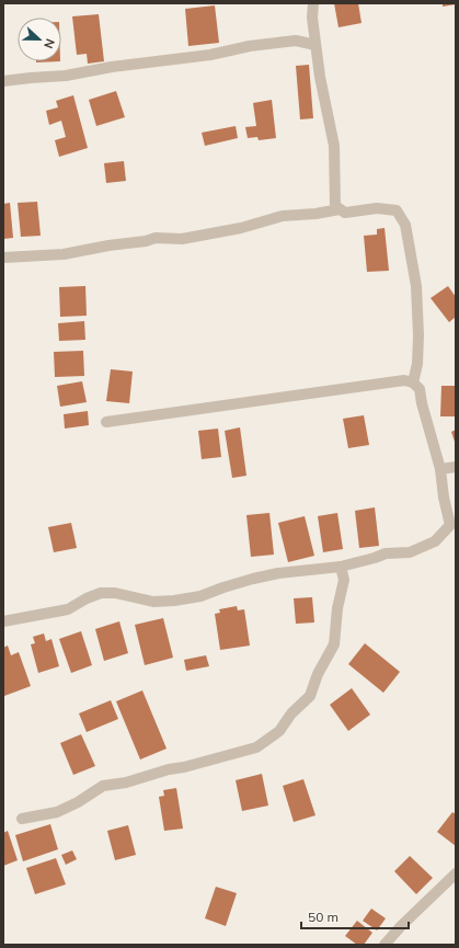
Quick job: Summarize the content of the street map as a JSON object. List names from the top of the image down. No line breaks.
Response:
{"scale_bar":"50 m","north":"right"}
